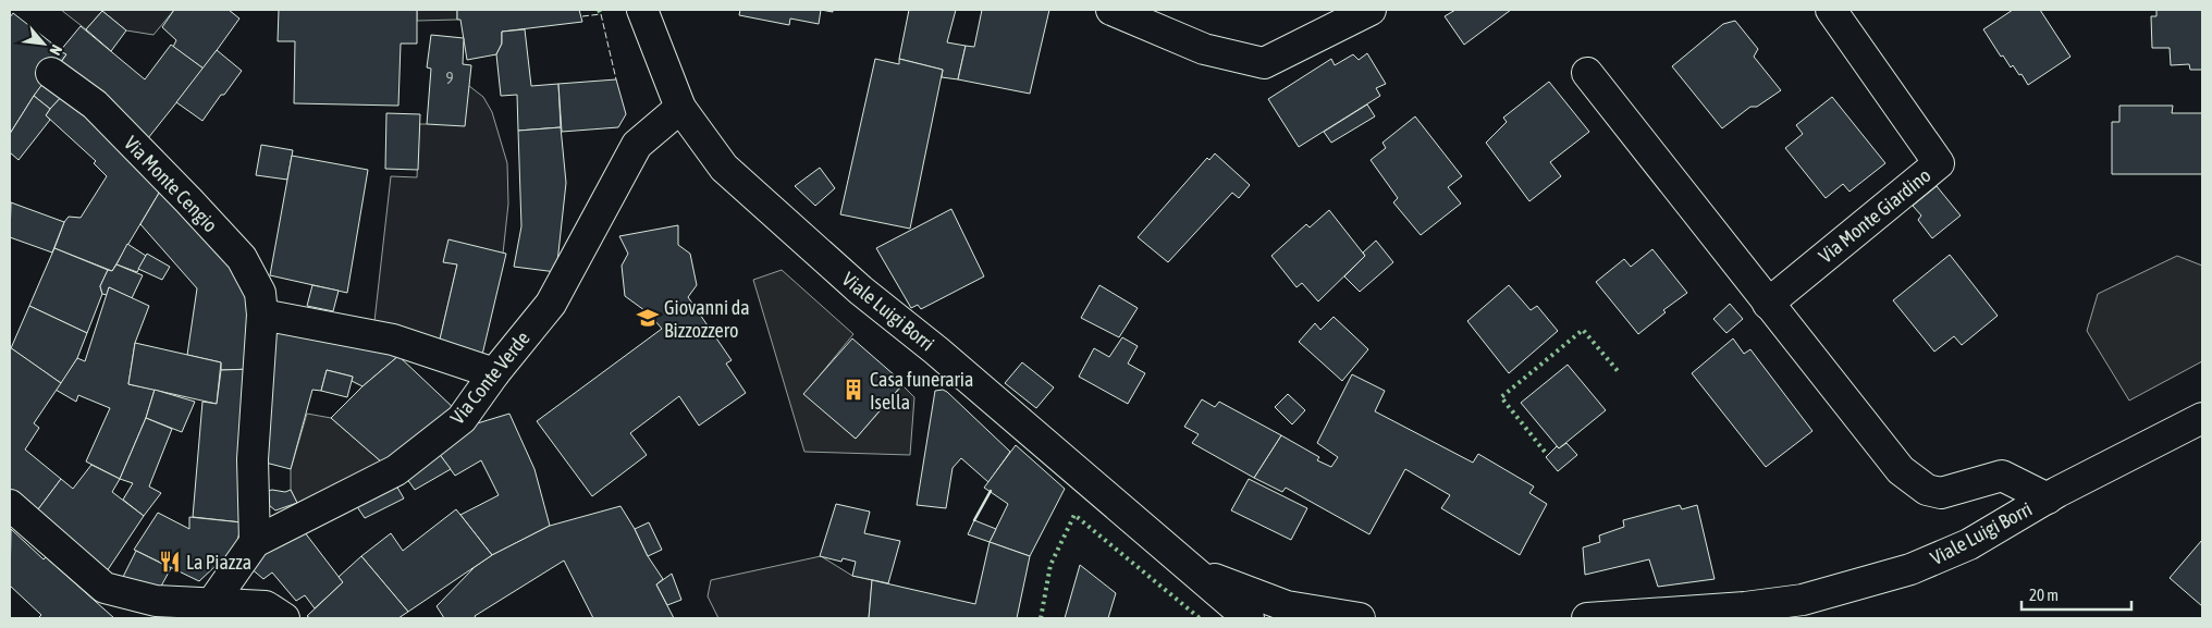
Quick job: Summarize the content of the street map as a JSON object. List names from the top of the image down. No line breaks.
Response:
{"streets":{"street":["Via Monte Cengio","Via Monte Giardino","Viale Luigi Borri","Via Conte Verde"]},"crossings":[["Via Monte Cengio","Via Conte Verde"],["Viale Luigi Borri","Via Conte Verde"]],"places":{"school or university":["Giovanni da Bizzozzero"],"building":["Casa funeraria Isella"],"restaurant":["La Piazza"]},"house_numbers":["9"],"scale_bar":"20 m","north":"bottom right"}
